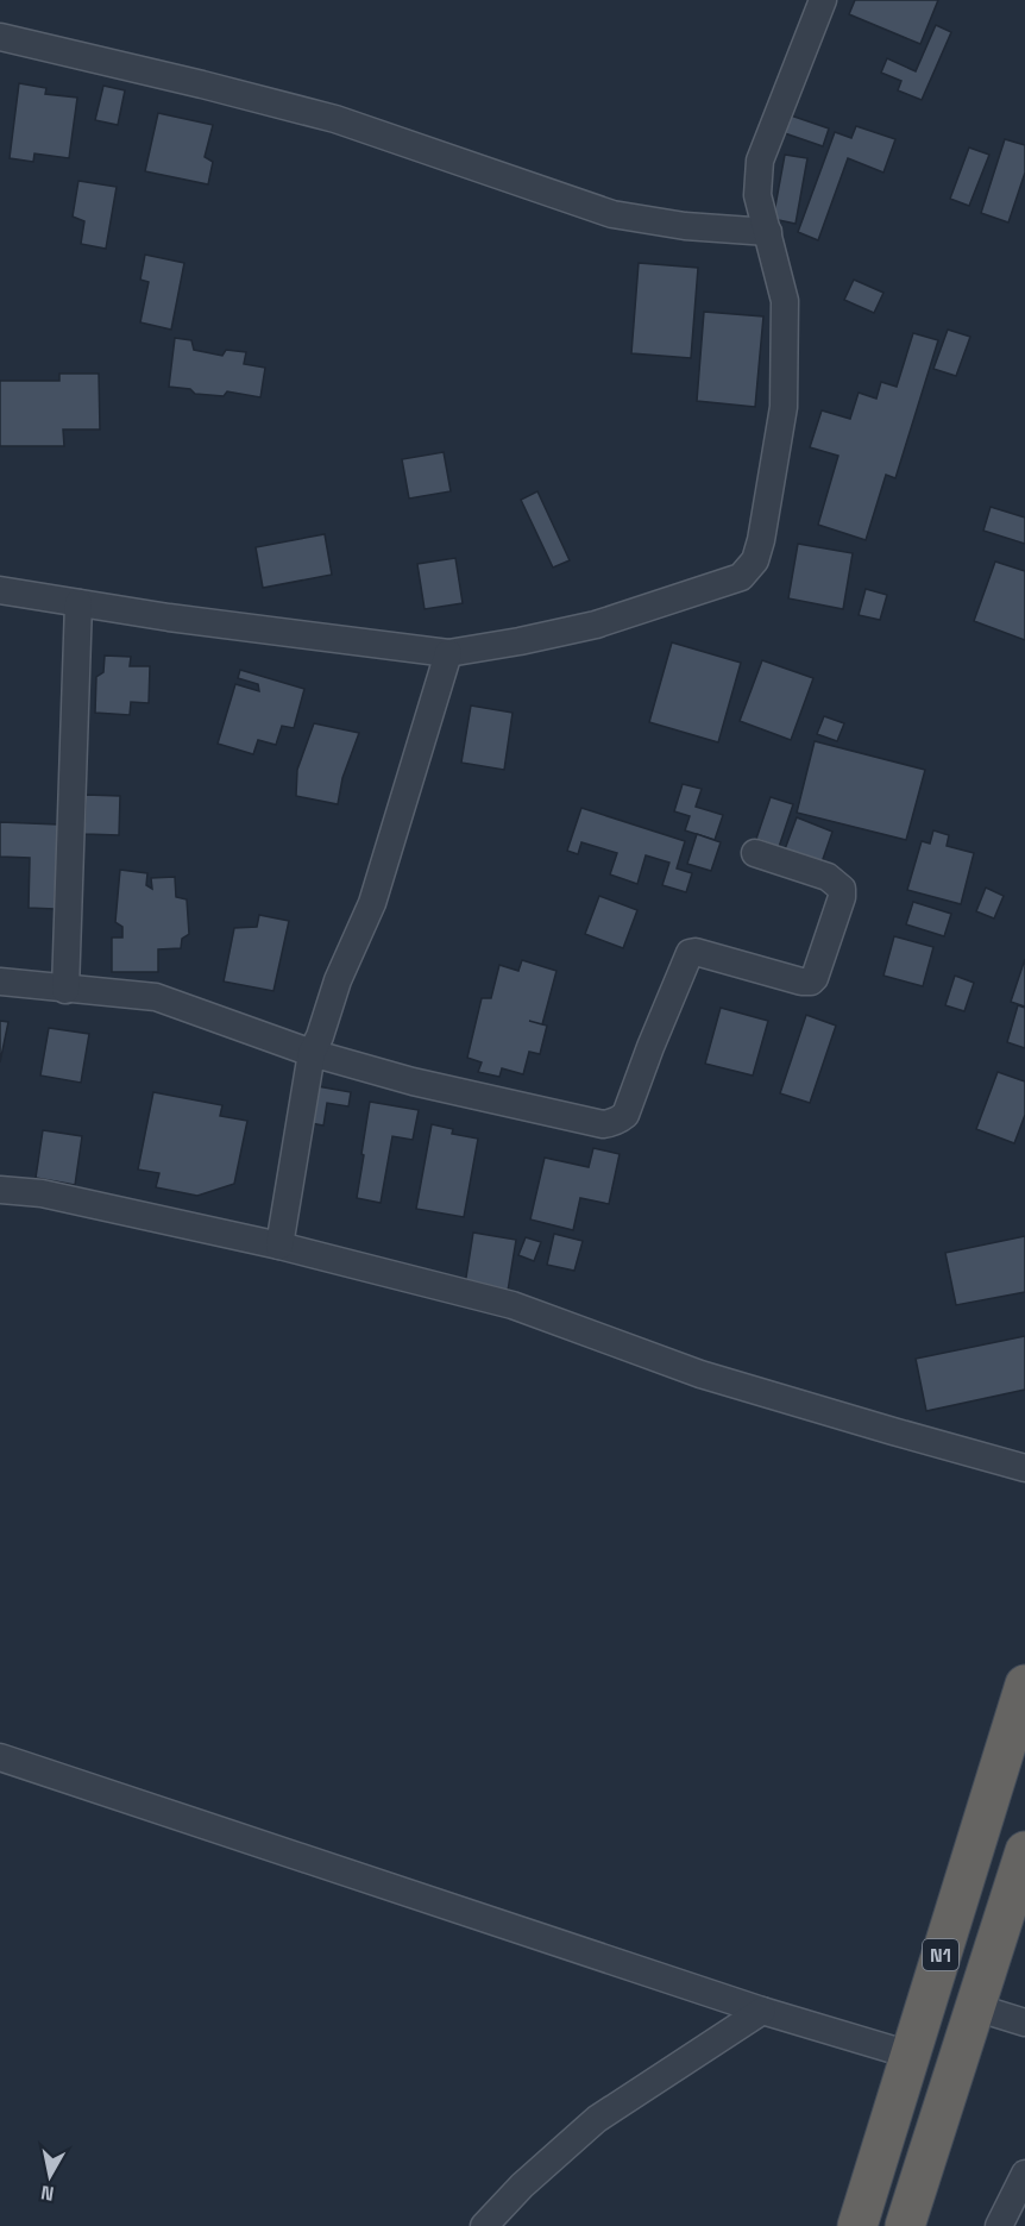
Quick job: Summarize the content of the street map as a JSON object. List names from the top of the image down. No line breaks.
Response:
{"streets":{"highway":["N1"]},"north":"bottom"}
